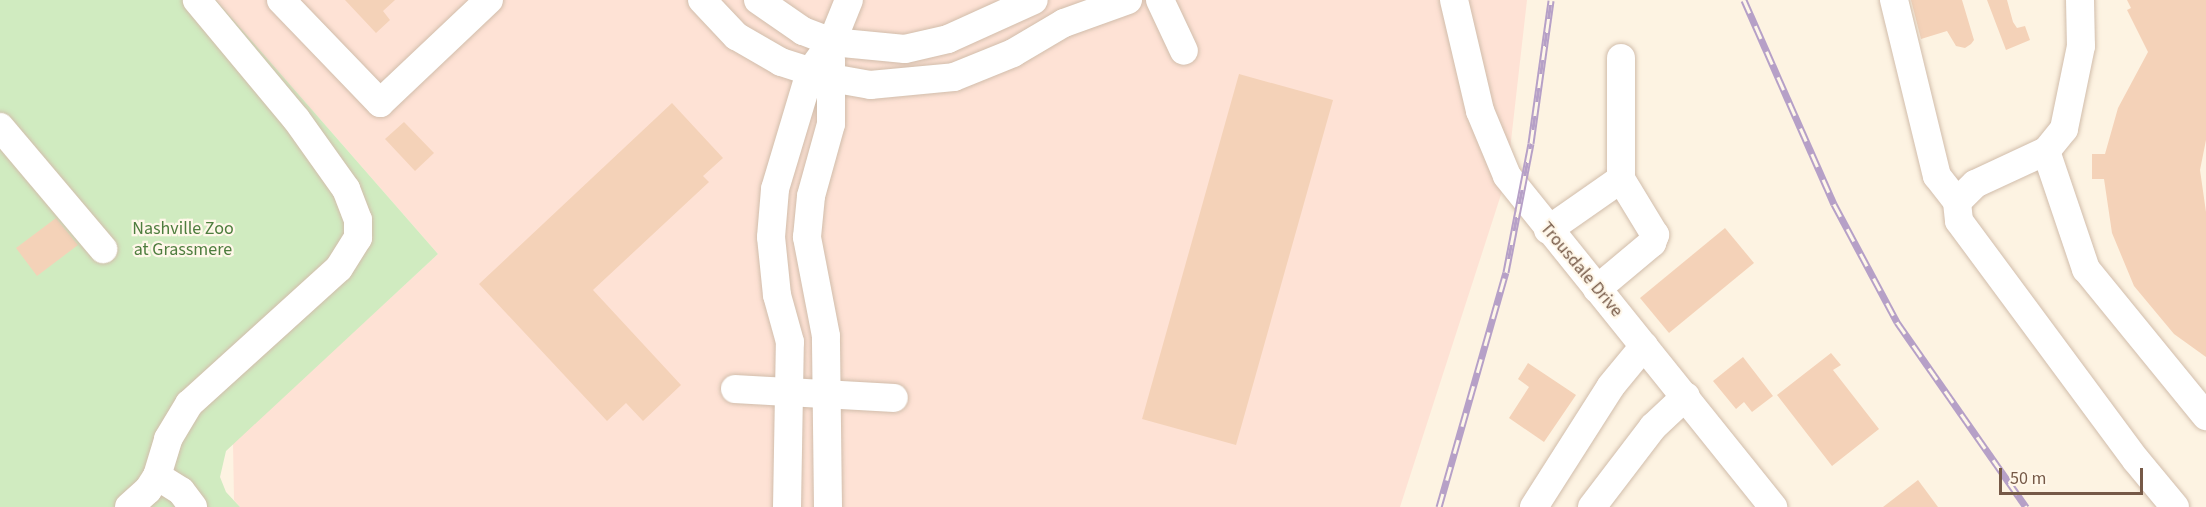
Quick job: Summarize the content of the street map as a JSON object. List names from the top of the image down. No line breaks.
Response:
{"streets":{"street":["Trousdale Drive"]},"parks":["Nashville Zoo at Grassmere"],"scale_bar":"50 m"}
